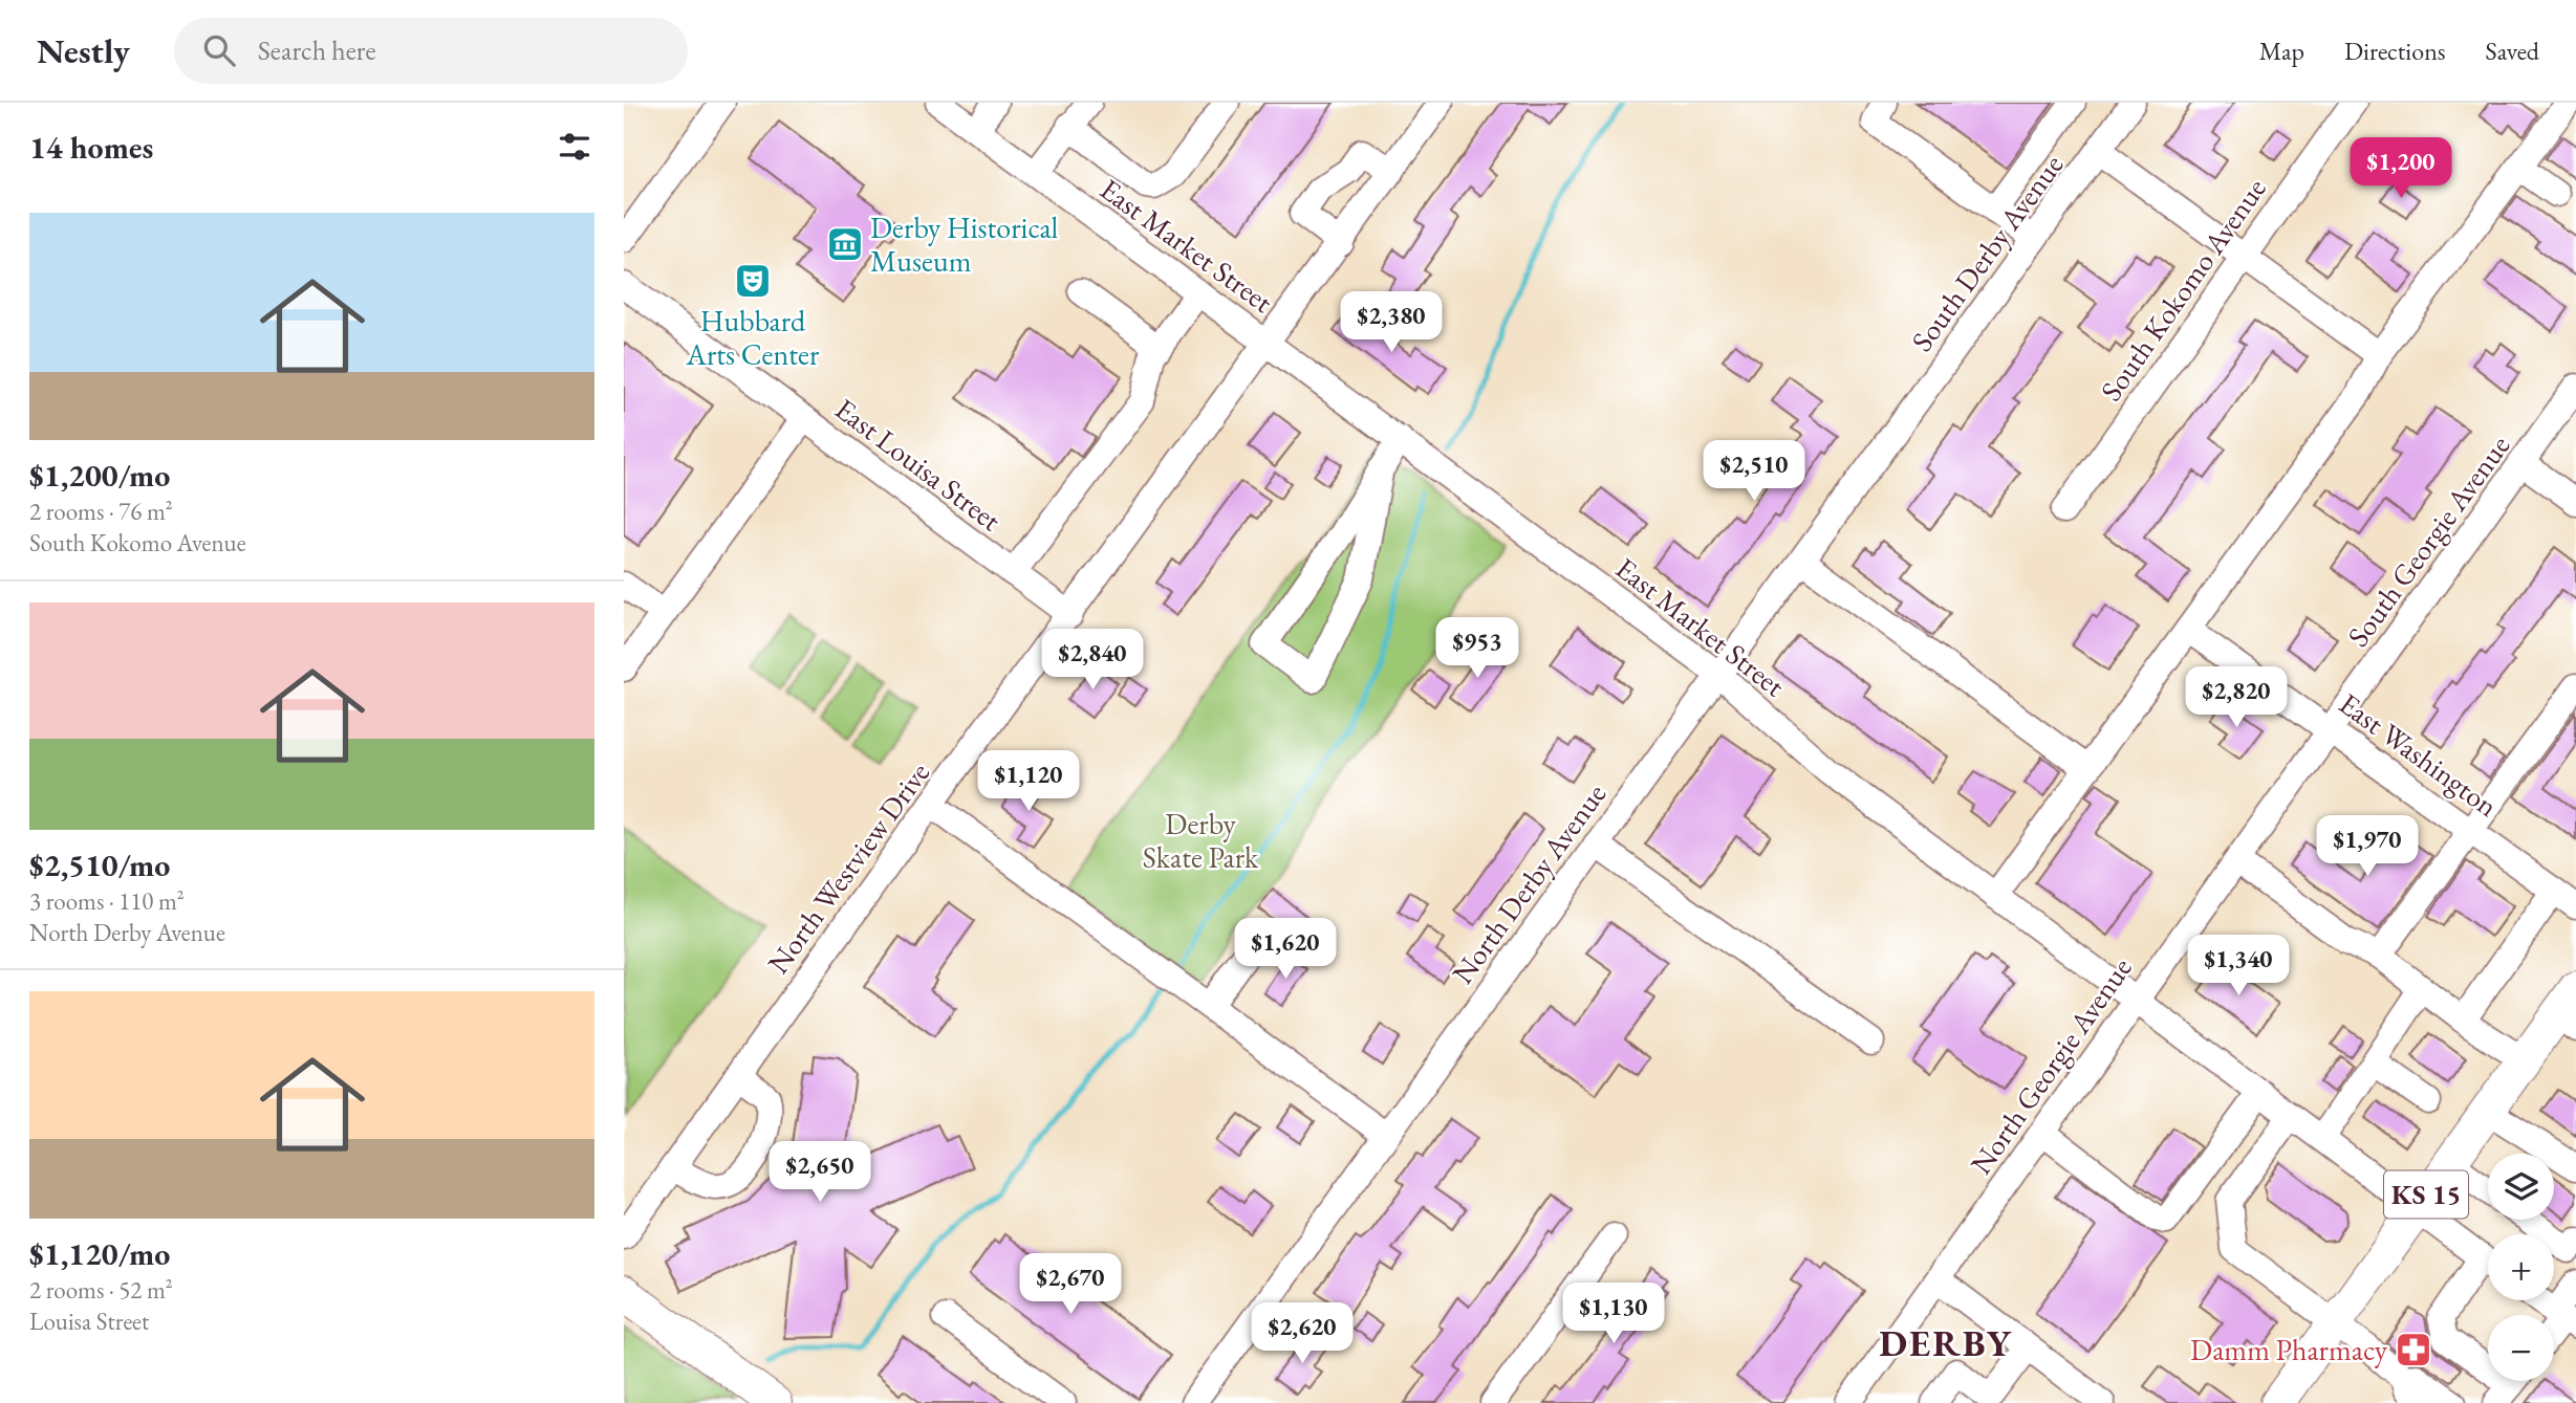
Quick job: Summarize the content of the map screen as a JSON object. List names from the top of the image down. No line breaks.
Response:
{"streets":{"main road":["KS 15"],"street":["East Market Street","South Derby Avenue","South Kokomo Avenue","East Louisa Street","South Georgie Avenue","East Washington","North Westview Drive","North Derby Avenue","North Georgie Avenue"]},"crossings":[["East Market Street","North Westview Drive"],["East Market Street","North Derby Avenue"],["East Market Street","North Georgie Avenue"],["East Market Street","KS 15"],["South Derby Avenue","North Derby Avenue"],["East Louisa Street","North Westview Drive"],["South Georgie Avenue","East Washington"],["South Georgie Avenue","North Georgie Avenue"],["East Washington","North Georgie Avenue"]],"districts":["DERBY"],"parks":["Derby Skate Park"],"places":{"museum":["Derby Historical Museum"],"theatre":["Hubbard Arts Center"],"pharmacy":["Damm Pharmacy"]},"page":{"header":"Nestly","search":"Search here","nav":["Map","Directions","Saved"],"heading":"14 homes","price":["$1,200","$2,380","$2,510","$953","$2,840","$2,820","$1,120","$1,970","$1,620","$1,340","$2,650","$2,670","$1,130","$2,620"],"list":[{"name":"$1,200/mo","note":"2 rooms · 76 m² · South Kokomo Avenue"},{"name":"$2,510/mo","note":"3 rooms · 110 m² · North Derby Avenue"},{"name":"$1,120/mo","note":"2 rooms · 52 m² · Louisa Street"}],"map_buttons":["+","−"]}}
